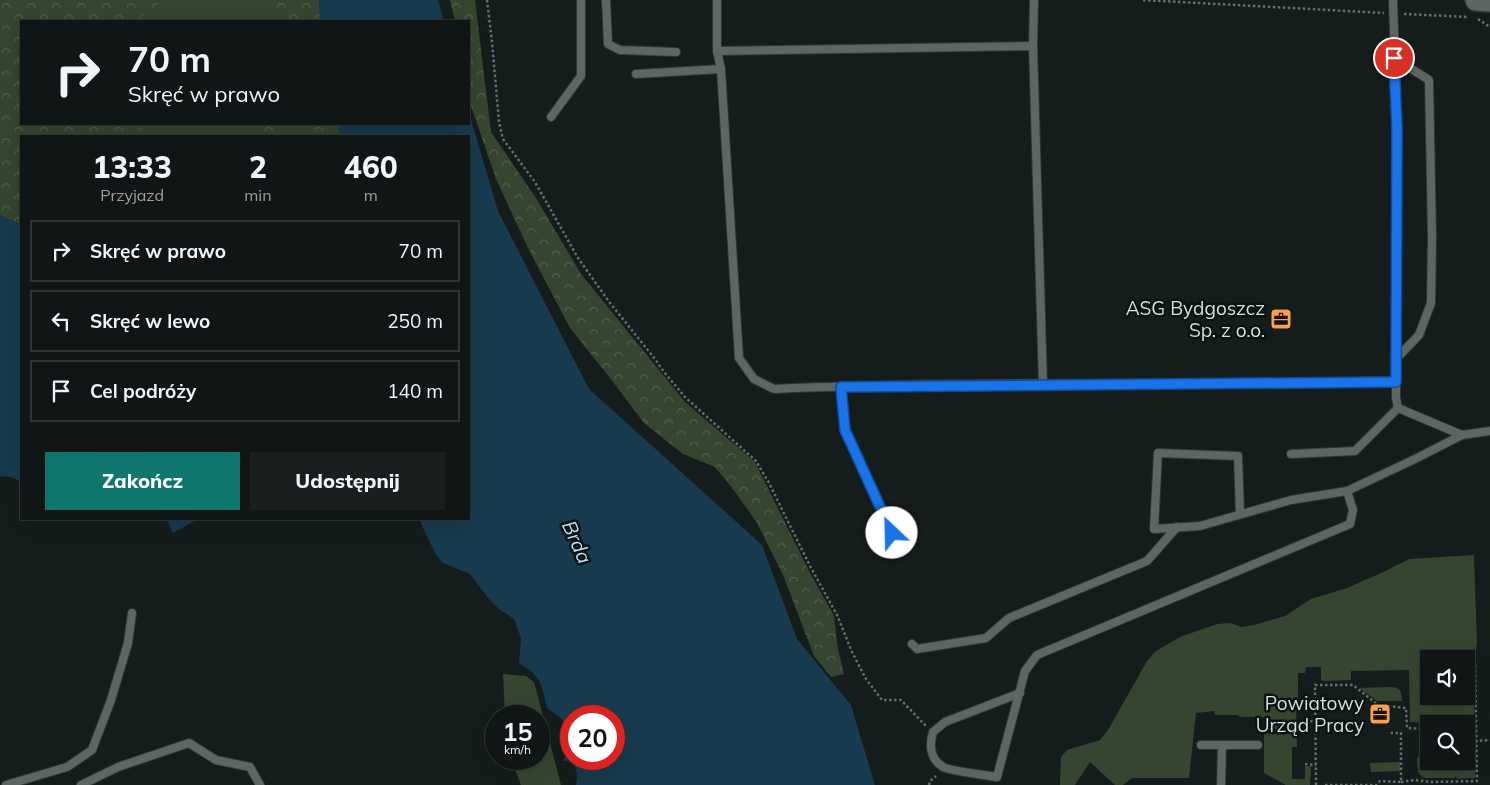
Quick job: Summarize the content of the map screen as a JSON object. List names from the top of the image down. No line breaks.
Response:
{"water":["Brda"],"places":{"office":["ASG Bydgoszcz Sp. z o.o.","Powiatowy Urząd Pracy"]},"page":{"turn":["70 m","Skręć w prawo"],"eta":["13:33","Przyjazd","2","min","460","m"],"list":[{"name":"Skręć w prawo","value":"70 m"},{"name":"Skręć w lewo","value":"250 m"},{"name":"Cel podróży","value":"140 m"}],"buttons":["Zakończ","Udostępnij"],"speed":"15 km/h","limit":"20"}}
